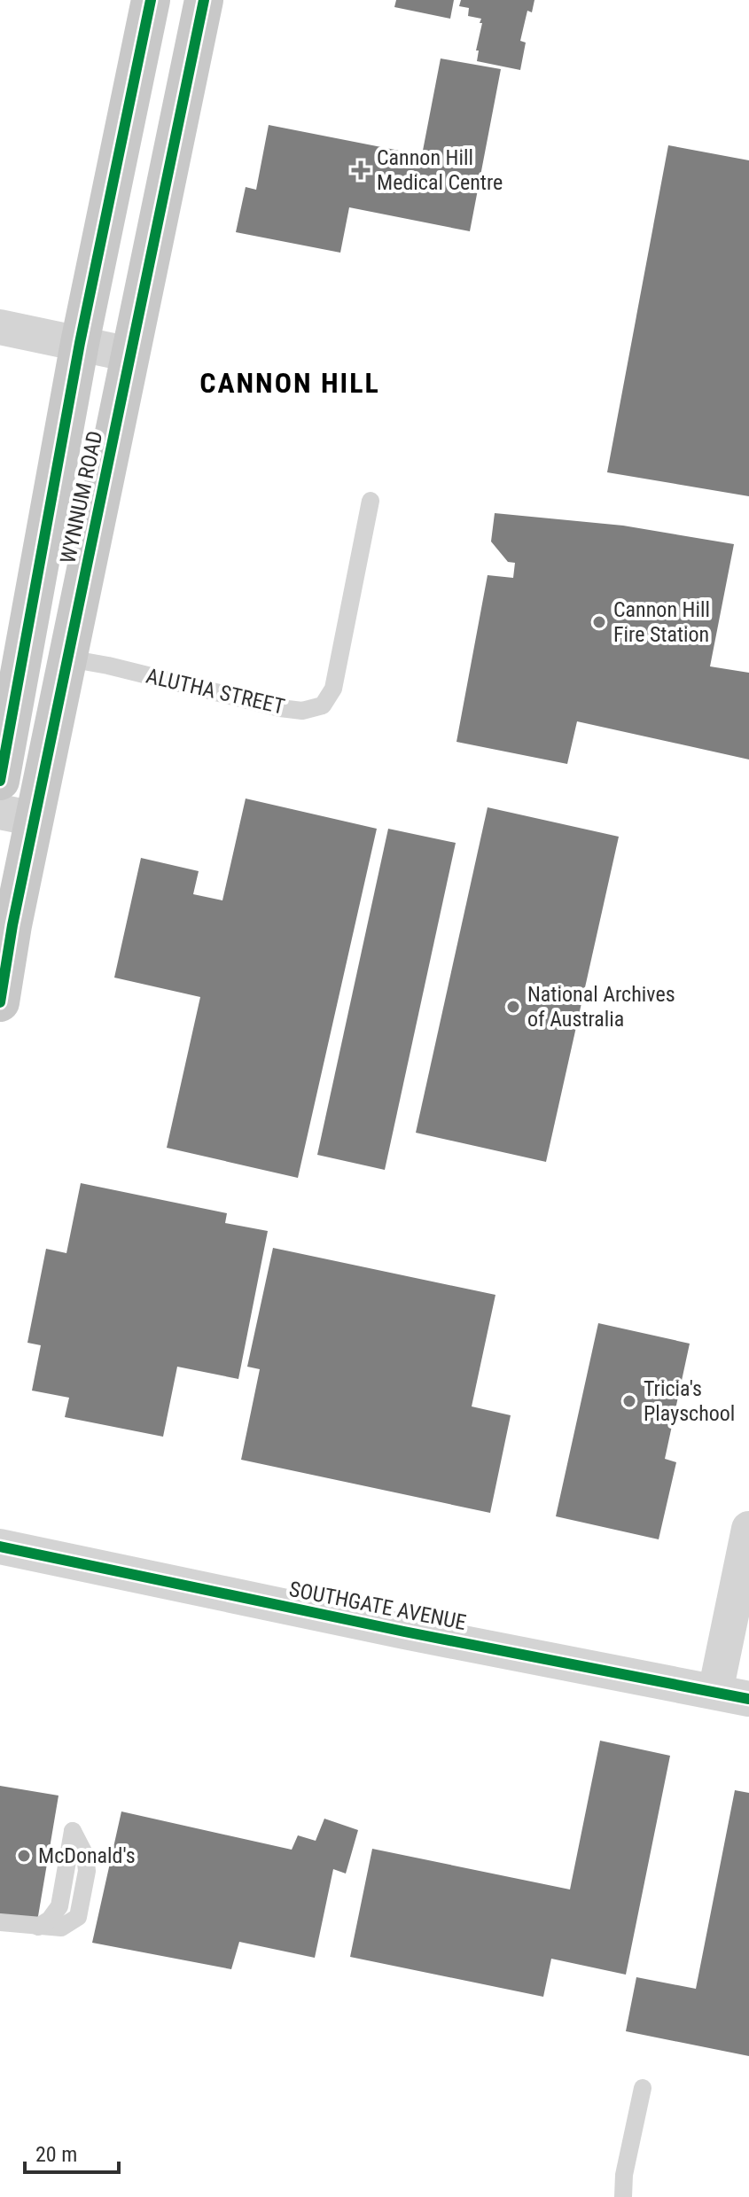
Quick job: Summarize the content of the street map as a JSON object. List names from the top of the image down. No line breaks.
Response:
{"streets":{"main road":["WYNNUM ROAD"],"street":["SOUTHGATE AVENUE"],"lane":["ALUTHA STREET"]},"crossings":[["WYNNUM ROAD","ALUTHA STREET"]],"districts":["CANNON HILL"],"places":{"health":["Cannon Hill Medical Centre"],"other":["Cannon Hill Fire Station","National Archives of Australia","Tricia's Playschool","McDonald's"]},"scale_bar":"20 m"}
